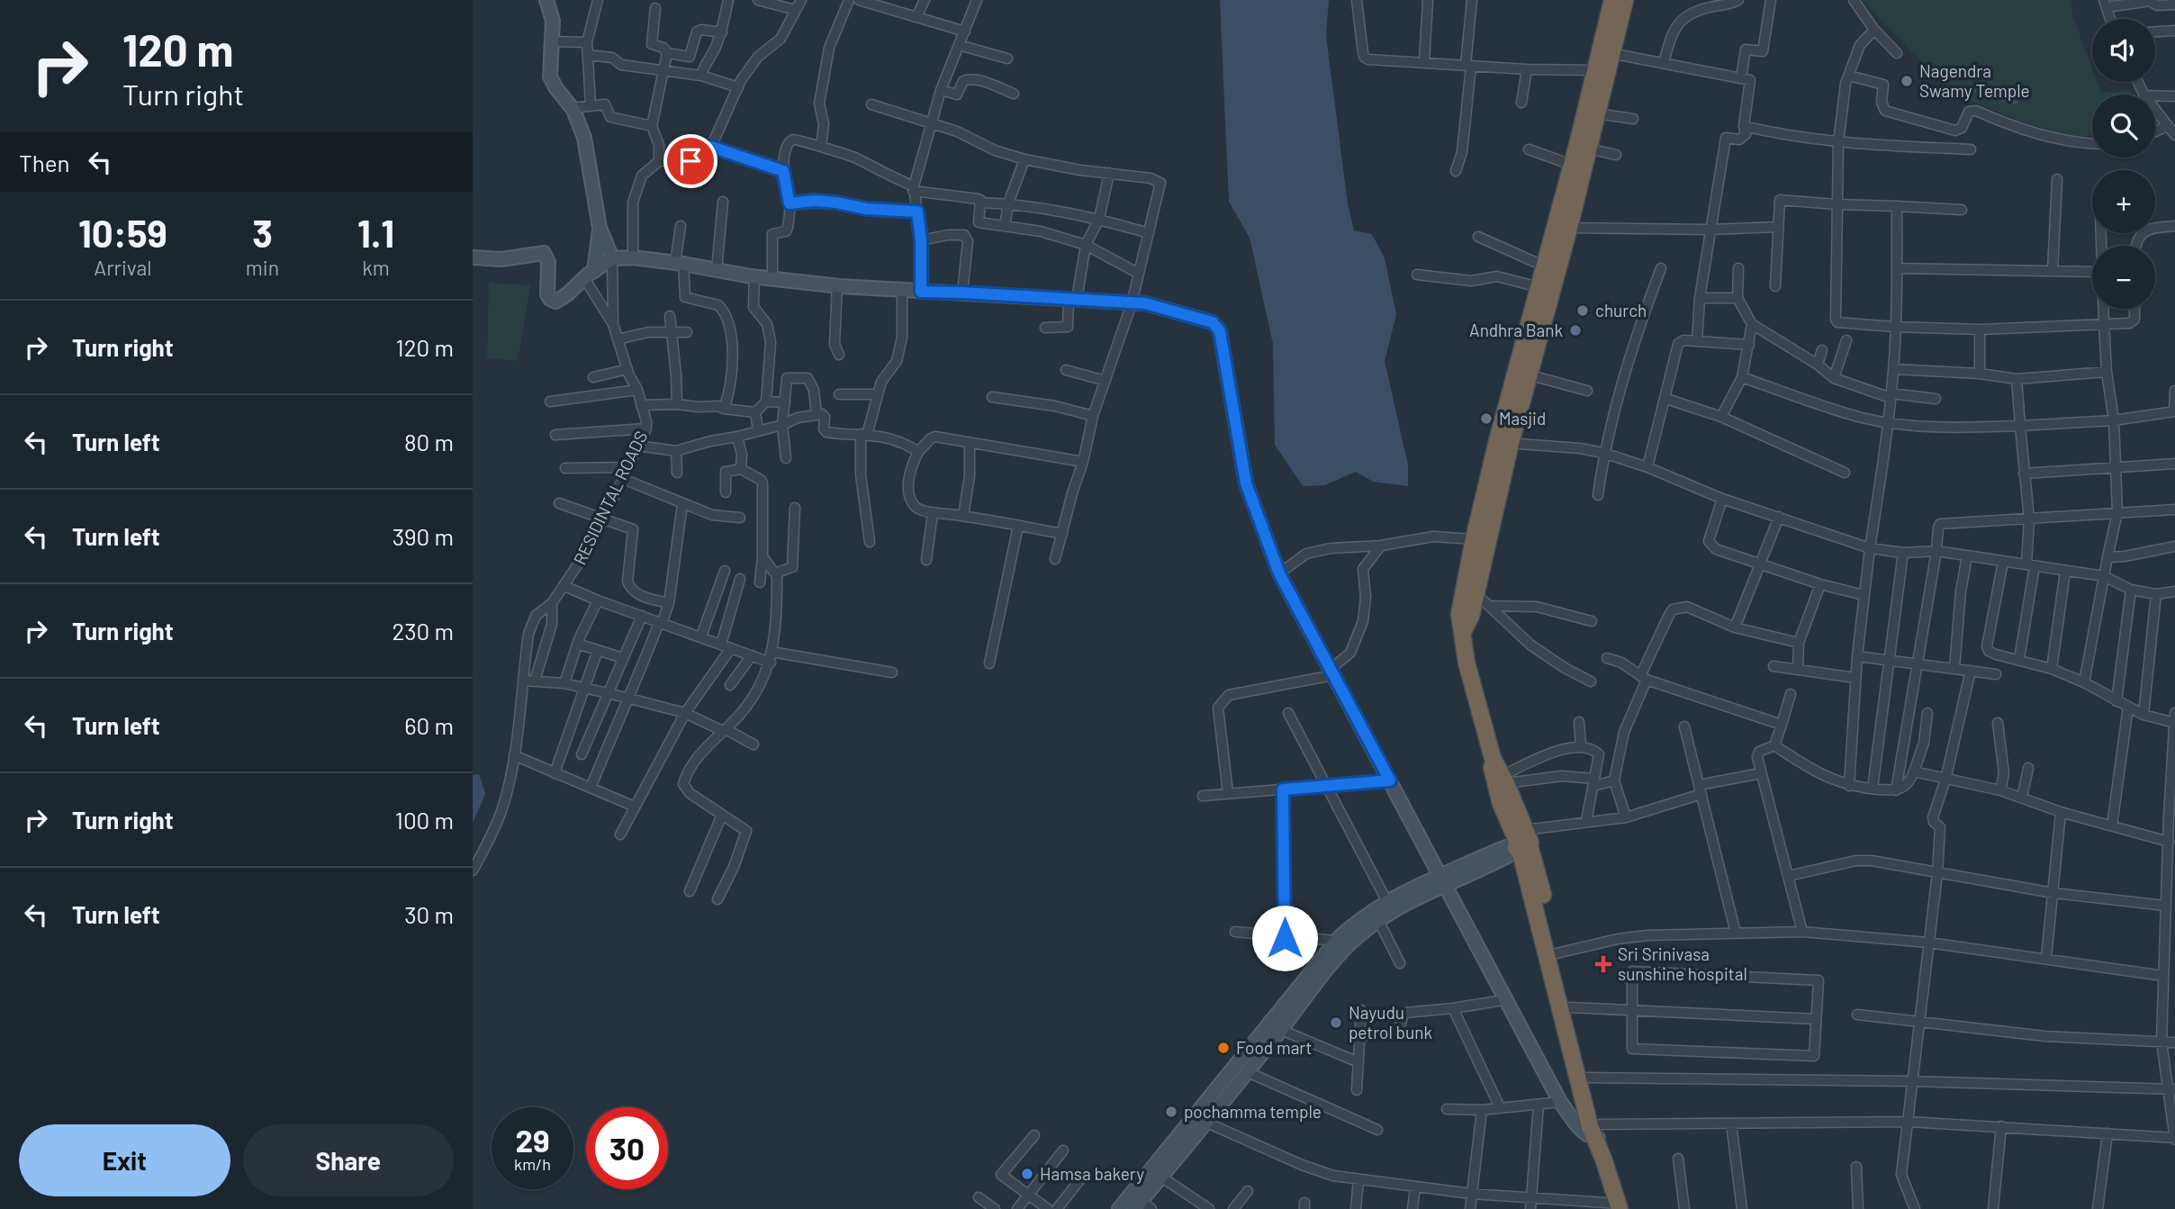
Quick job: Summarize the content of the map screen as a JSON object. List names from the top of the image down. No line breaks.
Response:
{"streets":{"street":["RESIDINTAL ROADS"]},"places":{"other":["Nagendra Swamy Temple","church","Andhra Bank","Masjid","Nayudu petrol bunk","Food mart","pochamma temple","Hamsa bakery"],"health":["Sri Srinivasa sunshine hospital"]},"page":{"turn":["120 m","Turn right"],"map_buttons":["+","−"],"then":"Then","eta":["10:59","Arrival","3","min","1.1","km"],"list":[{"name":"Turn right","value":"120 m"},{"name":"Turn left","value":"80 m"},{"name":"Turn left","value":"390 m"},{"name":"Turn right","value":"230 m"},{"name":"Turn left","value":"60 m"},{"name":"Turn right","value":"100 m"},{"name":"Turn left","value":"30 m"}],"speed":"29 km/h","limit":"30","buttons":["Exit","Share"]}}
